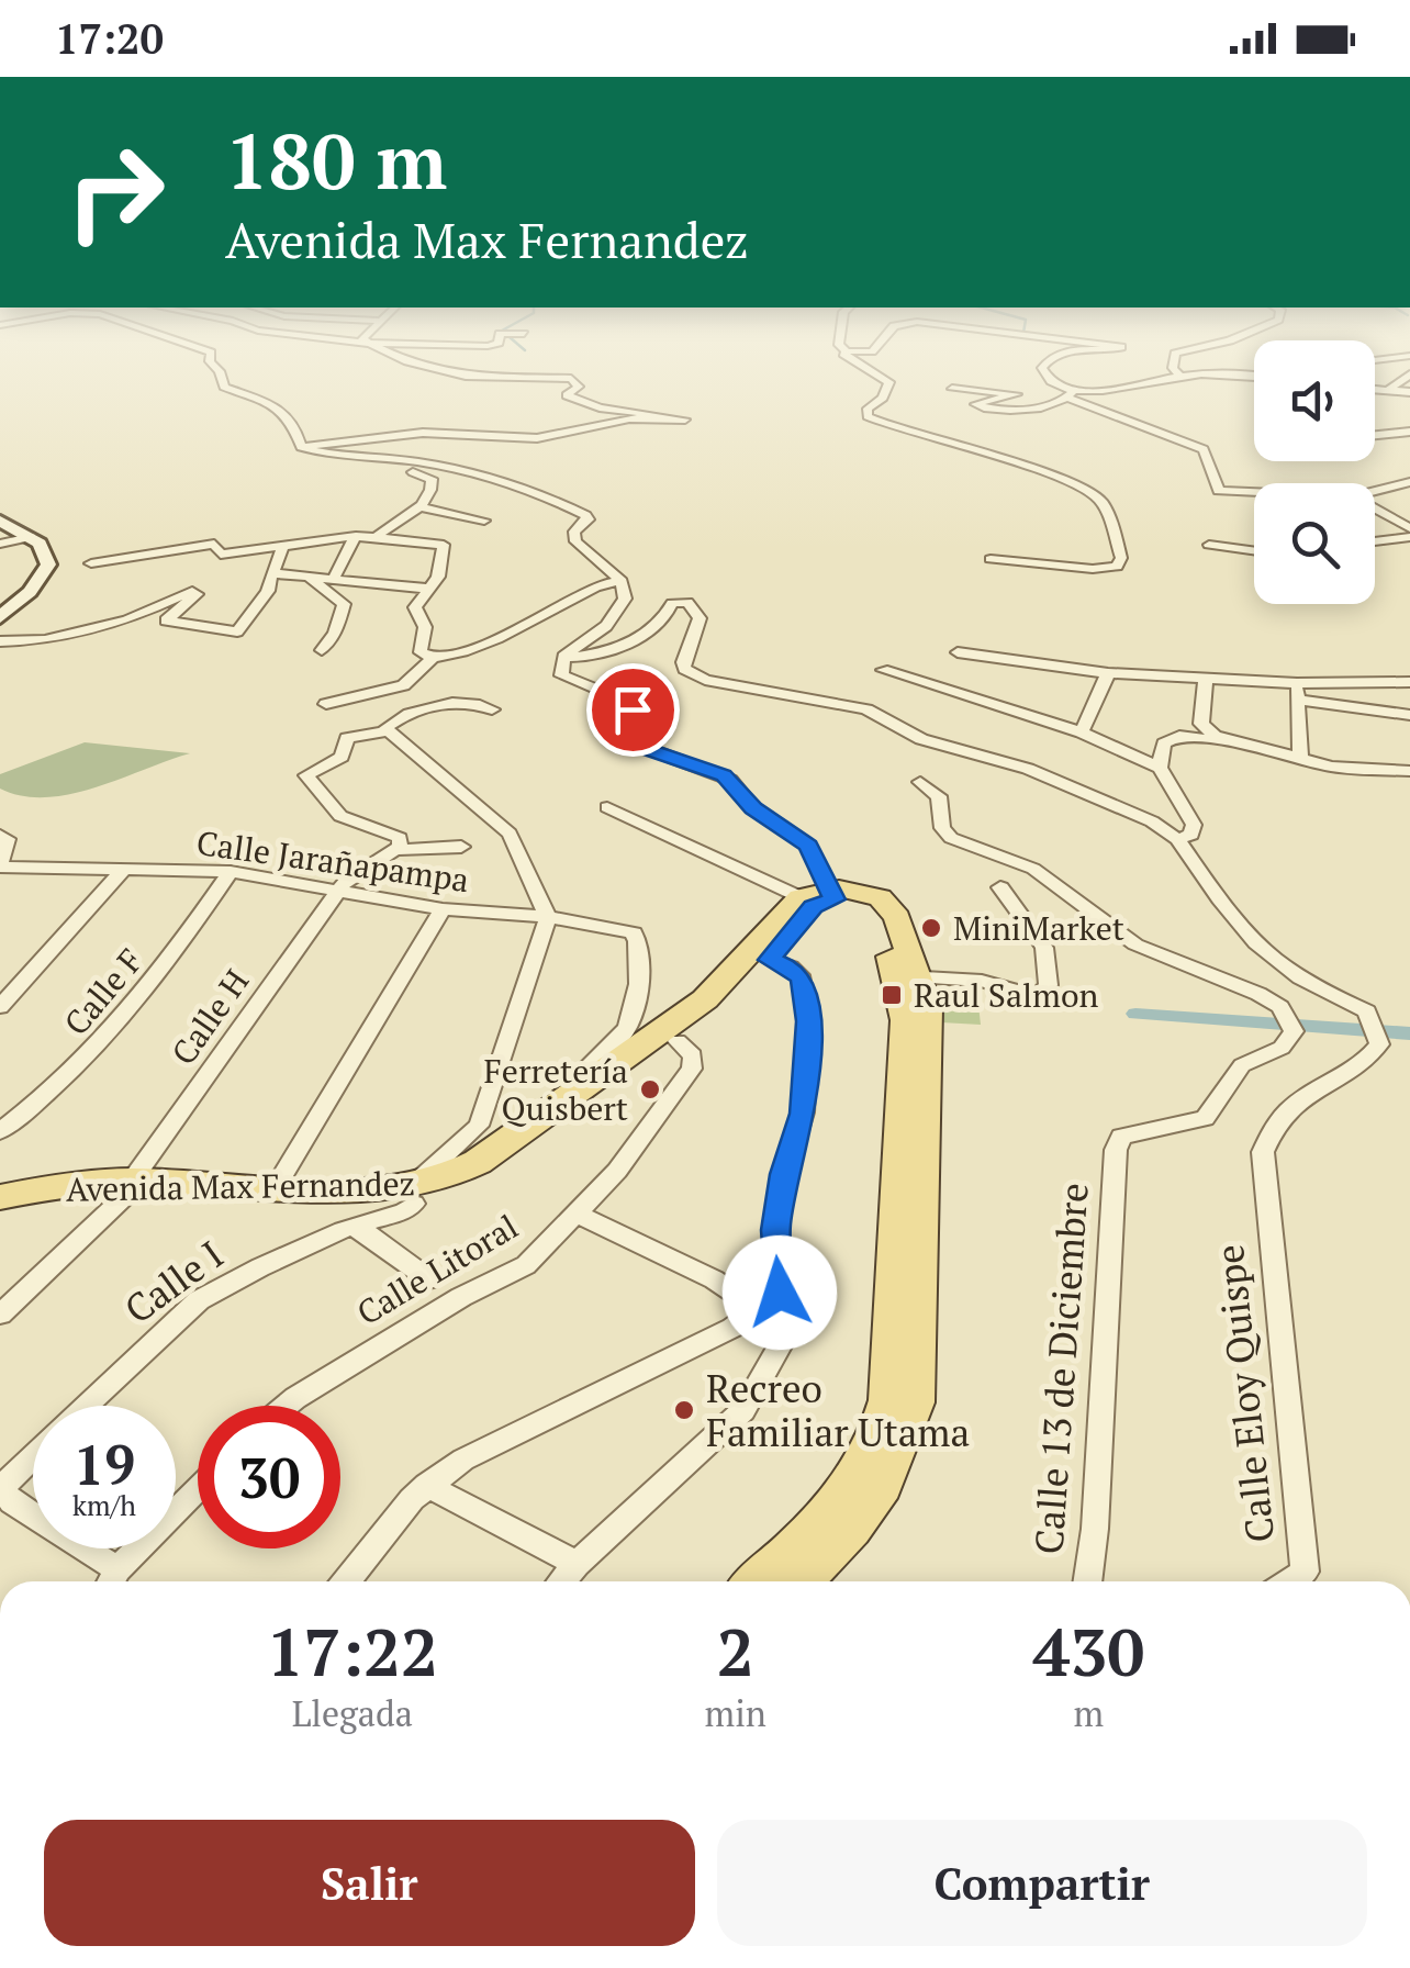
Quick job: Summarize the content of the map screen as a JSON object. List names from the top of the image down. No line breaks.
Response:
{"streets":{"main road":["Avenida Max Fernandez"],"street":["Calle Jarañapampa","Calle F","Calle H","Calle Litoral","Calle I","Calle 13 de Diciembre","Calle Eloy Quispe"]},"crossings":[["Calle Jarañapampa","Calle F"],["Calle Jarañapampa","Calle H"],["Calle Jarañapampa","Avenida Max Fernandez"],["Calle H","Avenida Max Fernandez"],["Avenida Max Fernandez","Calle Litoral"],["Avenida Max Fernandez","Calle I"]],"places":{"other":["MiniMarket","Ferretería Quisbert","Recreo Familiar Utama"],"transit":["Raul Salmon"]},"page":{"status":"17:20","turn":["180 m","Avenida Max Fernandez"],"speed":"19 km/h","limit":"30","eta":["17:22","Llegada","2","min","430","m"],"buttons":["Salir","Compartir"]}}
